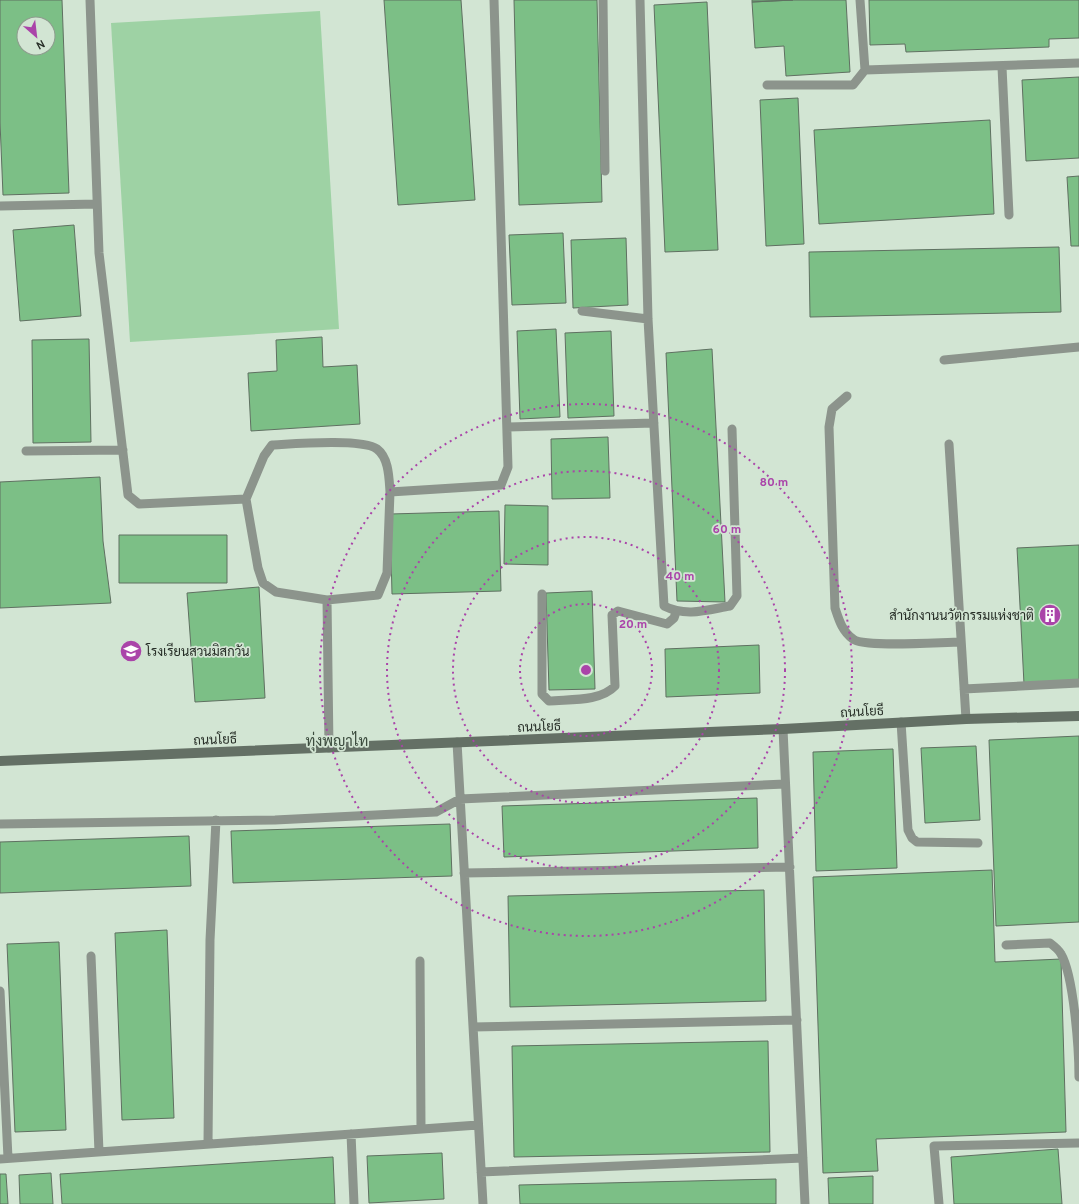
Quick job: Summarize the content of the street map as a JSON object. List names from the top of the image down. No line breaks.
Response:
{"streets":{"street":["ถนนโยธี"]},"districts":["ทุ่งพญาไท"],"places":{"building":["สำนักงานนวัตกรรมแห่งชาติ"],"school or university":["โรงเรียนสวนมิสกวัน"]},"north":"bottom right","rings":["80 m","60 m","40 m","20 m"]}
